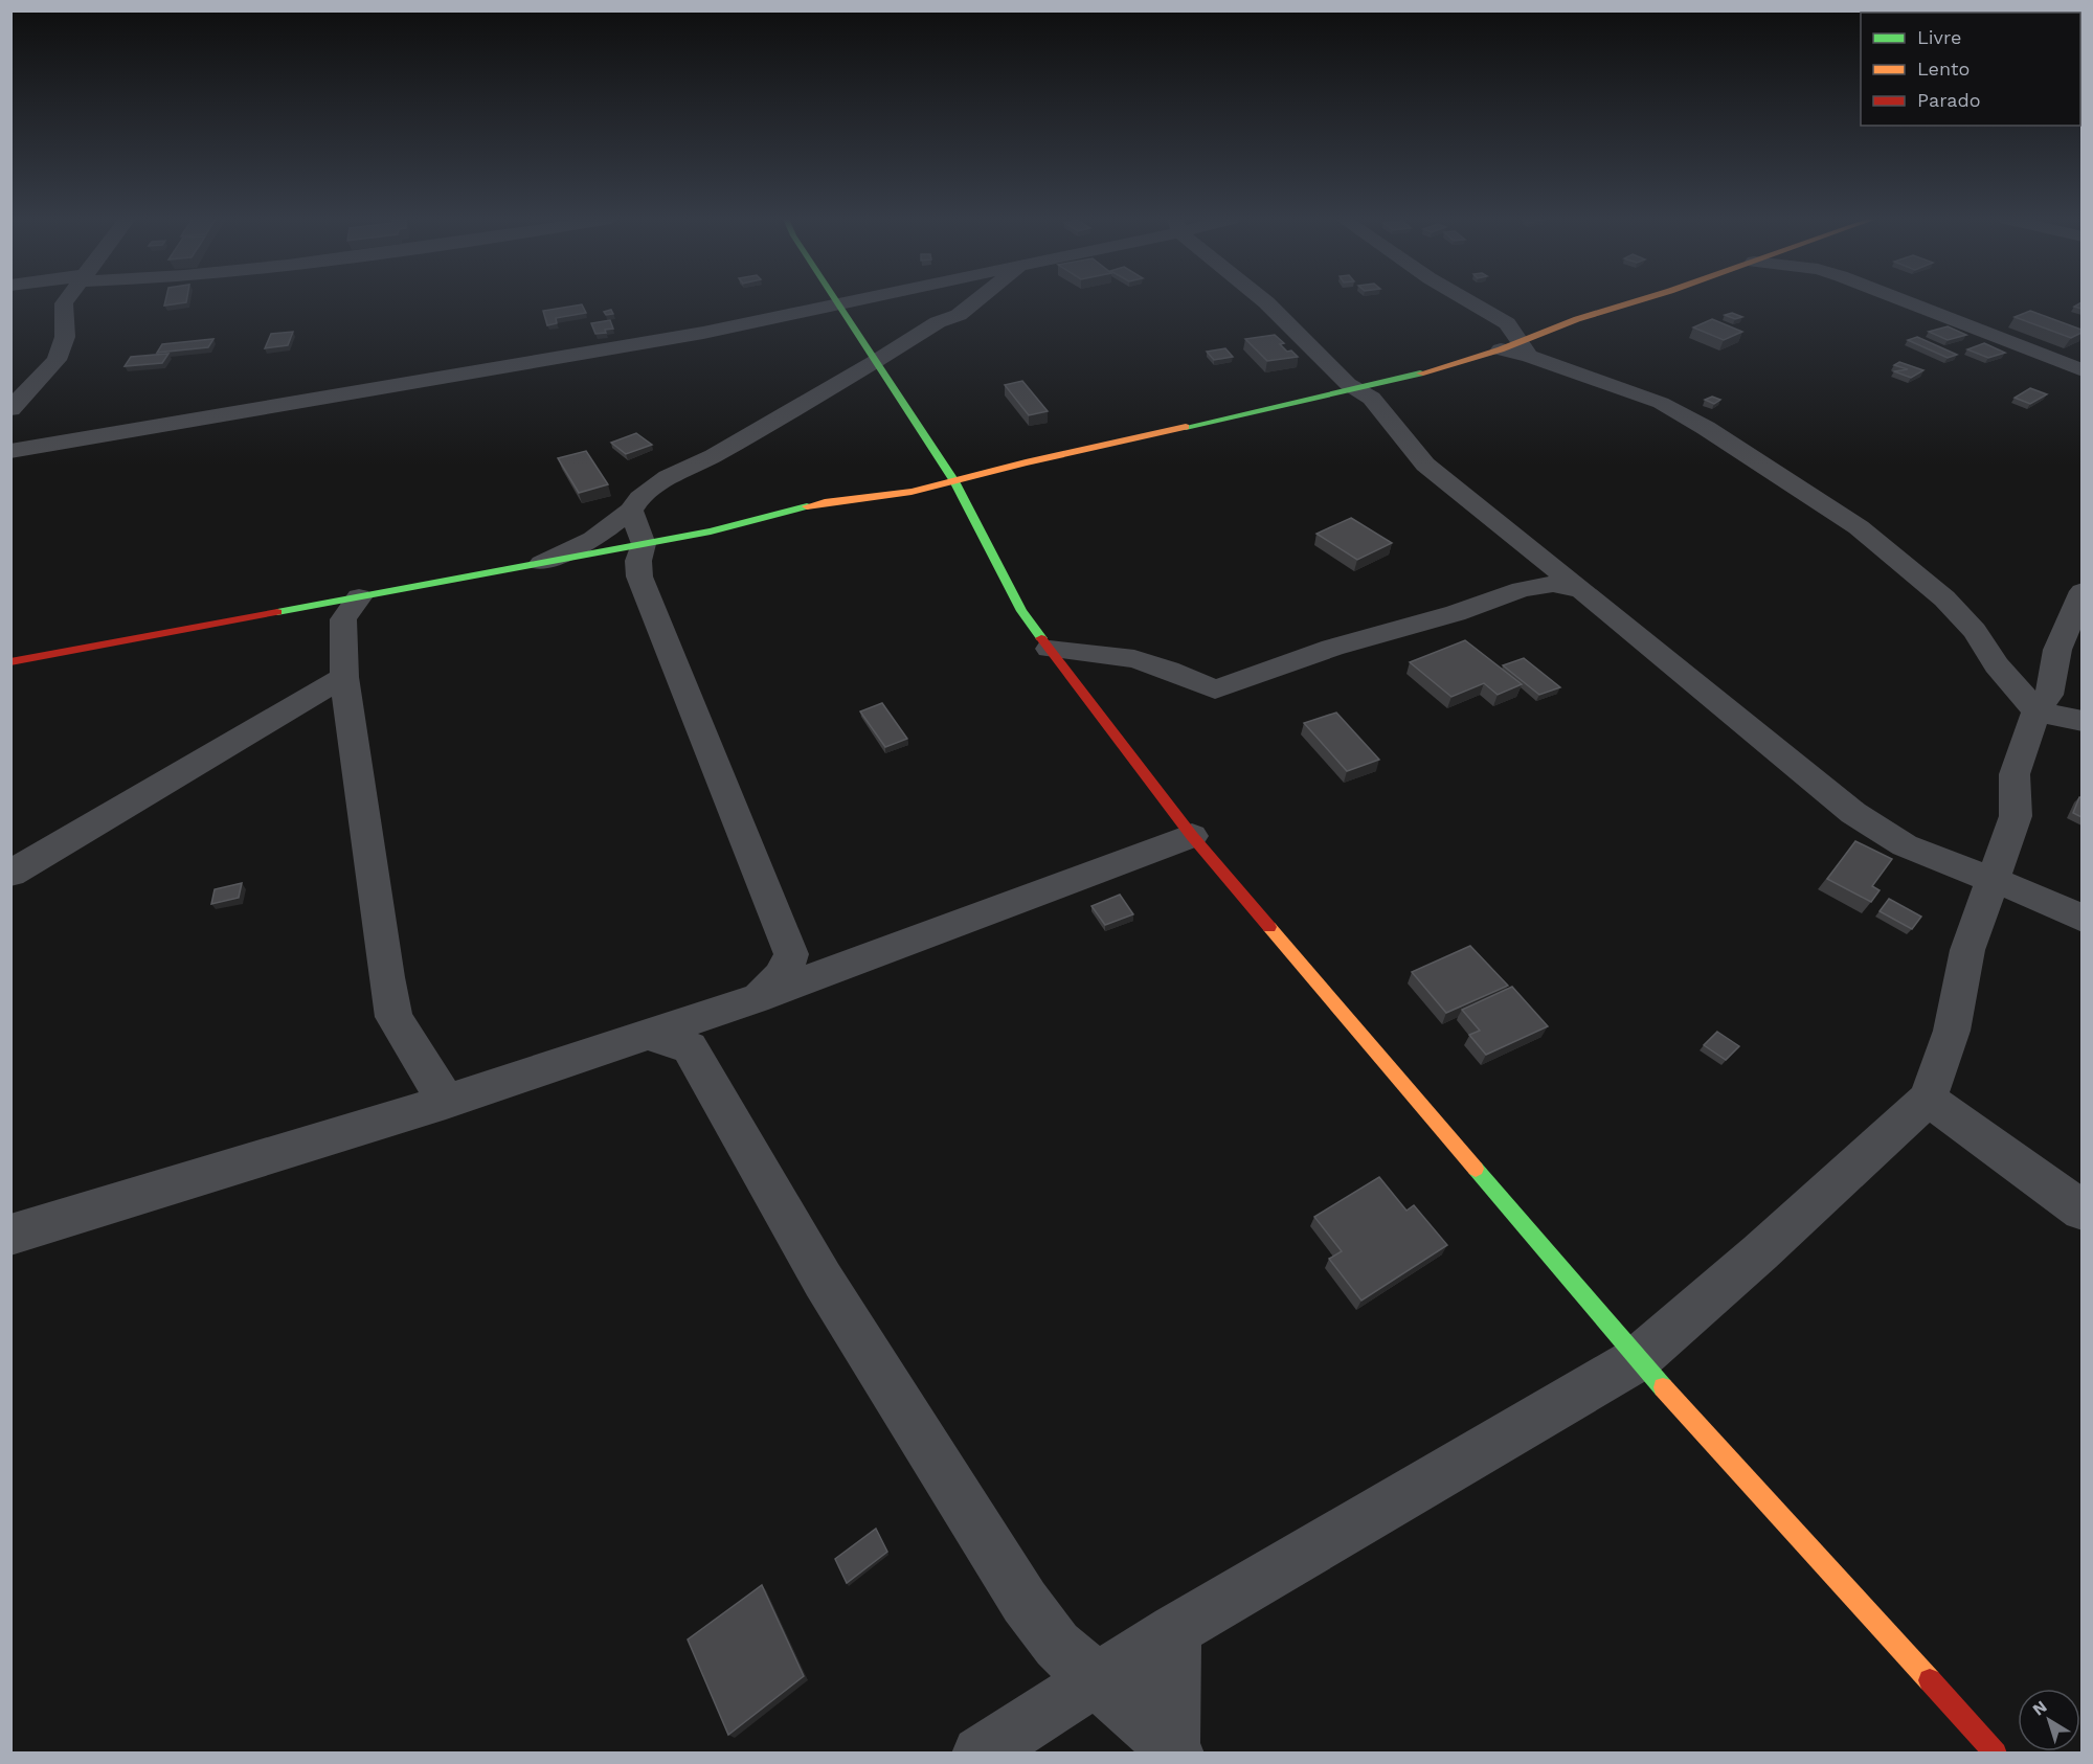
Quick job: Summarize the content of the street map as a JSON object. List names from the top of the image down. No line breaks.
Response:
{"legend":["Livre","Lento","Parado"],"north":"top left"}
